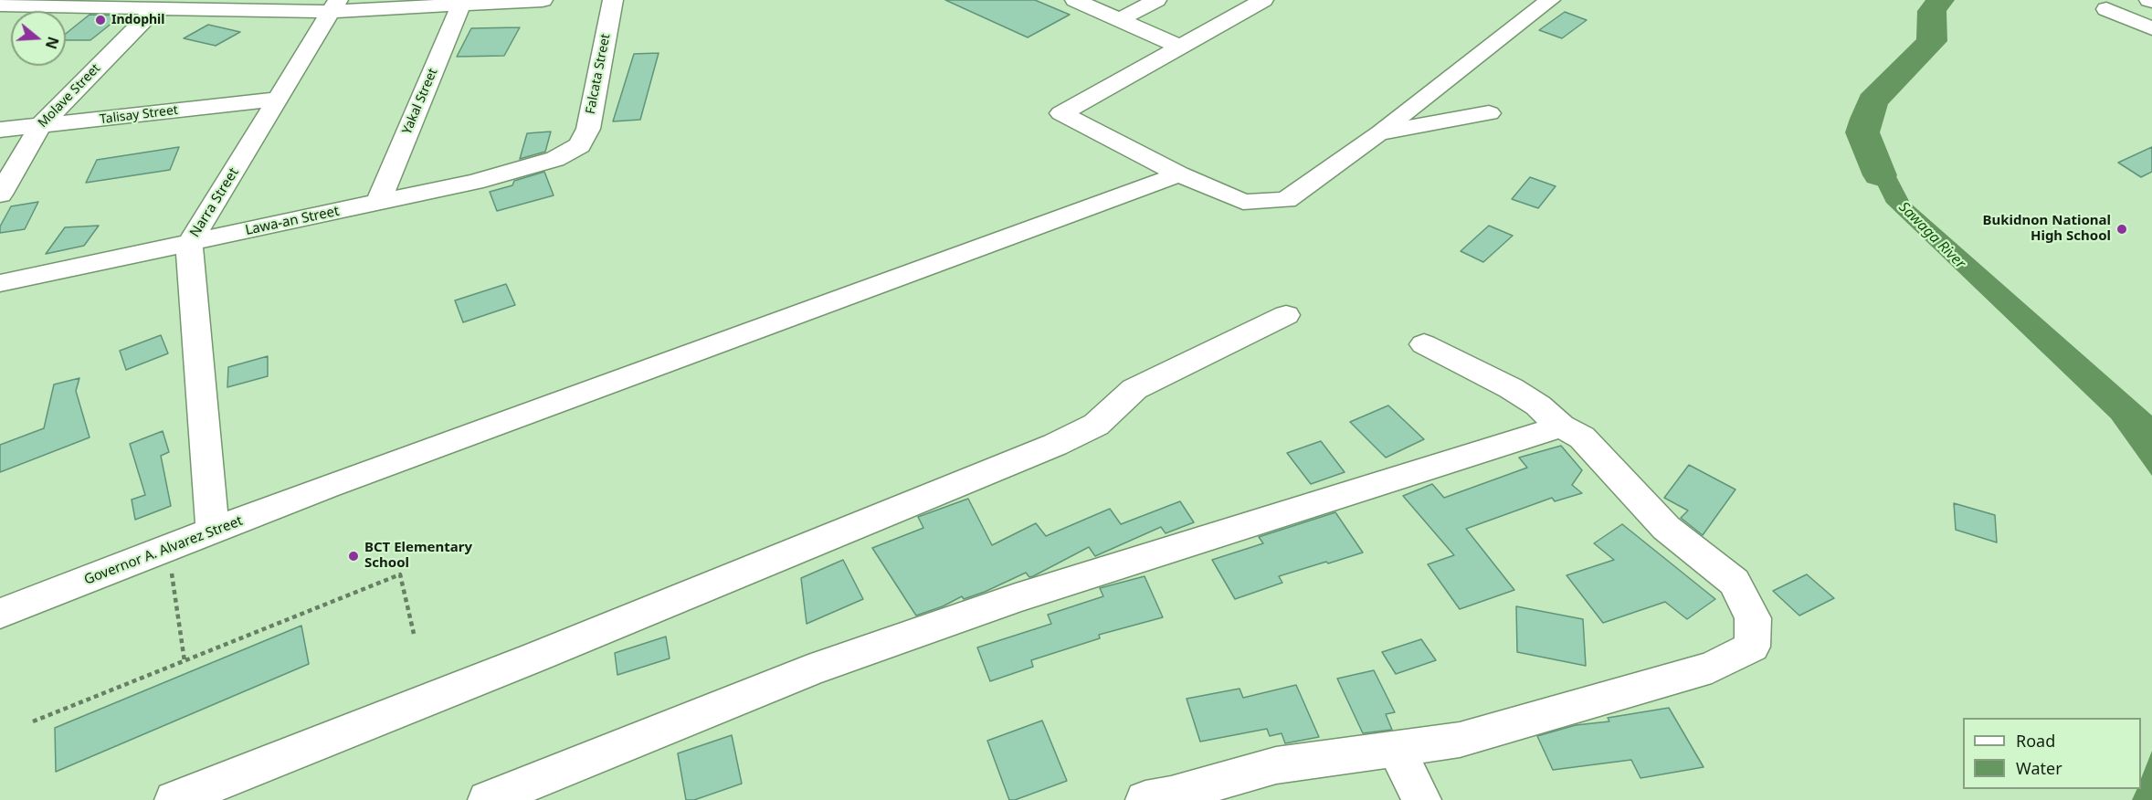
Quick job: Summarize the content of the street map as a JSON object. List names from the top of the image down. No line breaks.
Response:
{"streets":{"street":["Falcata Street","Molave Street","Yakal Street","Talisay Street","Narra Street","Lawa-an Street","Governor A. Alvarez Street"]},"crossings":[["Falcata Street","Lawa-an Street"],["Molave Street","Talisay Street"],["Yakal Street","Lawa-an Street"],["Talisay Street","Narra Street"],["Narra Street","Lawa-an Street"],["Narra Street","Governor A. Alvarez Street"]],"water":["Sawaga River"],"places":["Indophil","Bukidnon National High School","BCT Elementary School"],"legend":["Road","Water"],"north":"right"}
